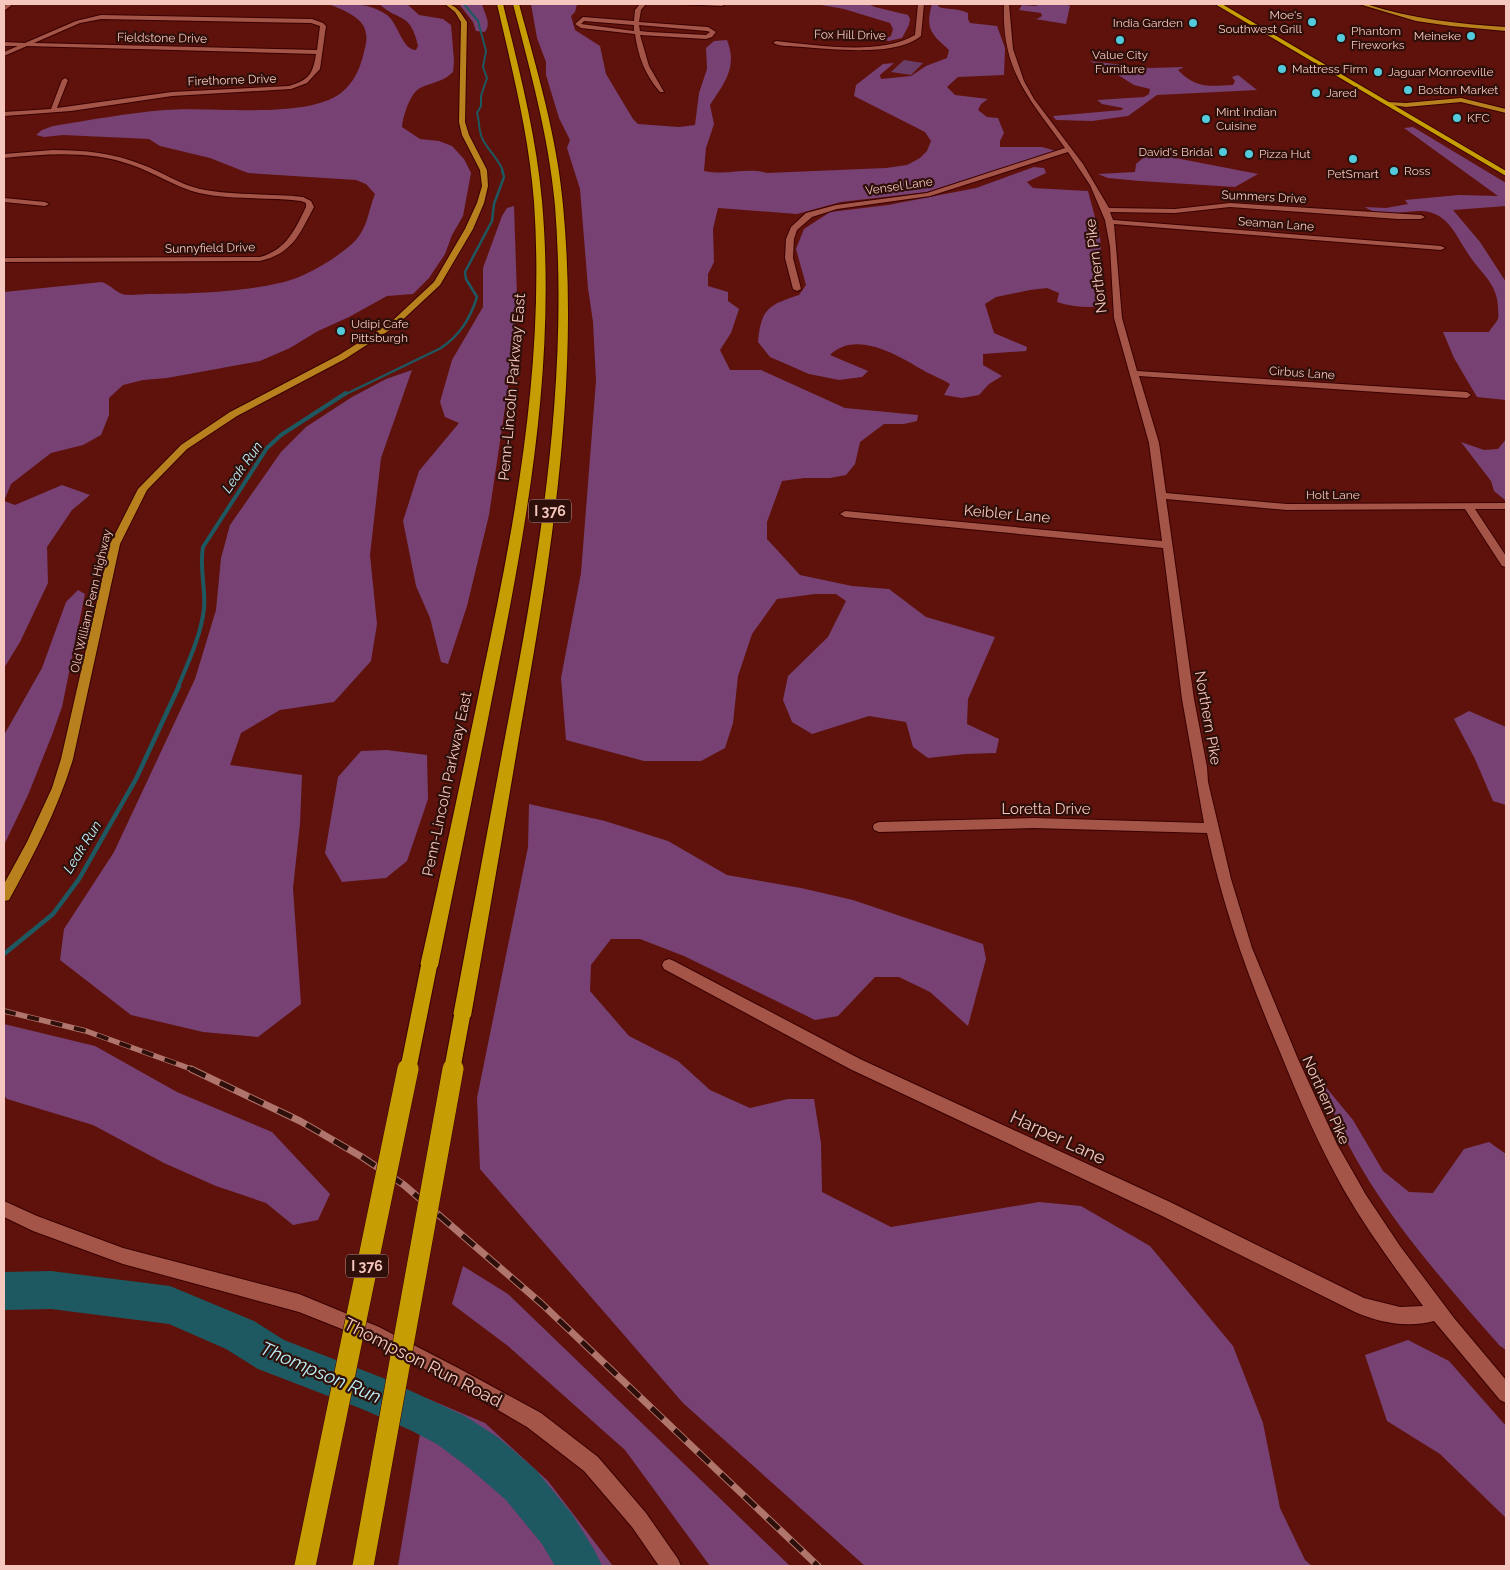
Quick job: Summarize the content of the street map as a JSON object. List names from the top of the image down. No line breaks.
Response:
{"streets":{"highway":["Penn-Lincoln Parkway East","I 376"],"main road":["Old William Penn Highway"],"street":["Fox Hill Drive","Fieldstone Drive","Firethorne Drive","Vensel Lane","Summers Drive","Seaman Lane","Sunnyfield Drive","Northern Pike","Cirbus Lane","Holt Lane","Keibler Lane","Loretta Drive","Harper Lane","Thompson Run Road"]},"crossings":[["Fieldstone Drive","Firethorne Drive"],["Vensel Lane","Northern Pike"],["Summers Drive","Seaman Lane"],["Summers Drive","Northern Pike"],["Seaman Lane","Northern Pike"],["Northern Pike","Cirbus Lane"],["Northern Pike","Holt Lane"],["Northern Pike","Keibler Lane"],["Northern Pike","Loretta Drive"],["Northern Pike","Harper Lane"]],"water":["Leak Run","Thompson Run"],"places":["Moe's Southwest Grill","India Garden","Meineke","Phantom Fireworks","Value City Furniture","Mattress Firm","Jaguar Monroeville","Boston Market","Jared","KFC","Mint Indian Cuisine","David's Bridal","Pizza Hut","PetSmart","Ross","Udipi Cafe Pittsburgh"]}
